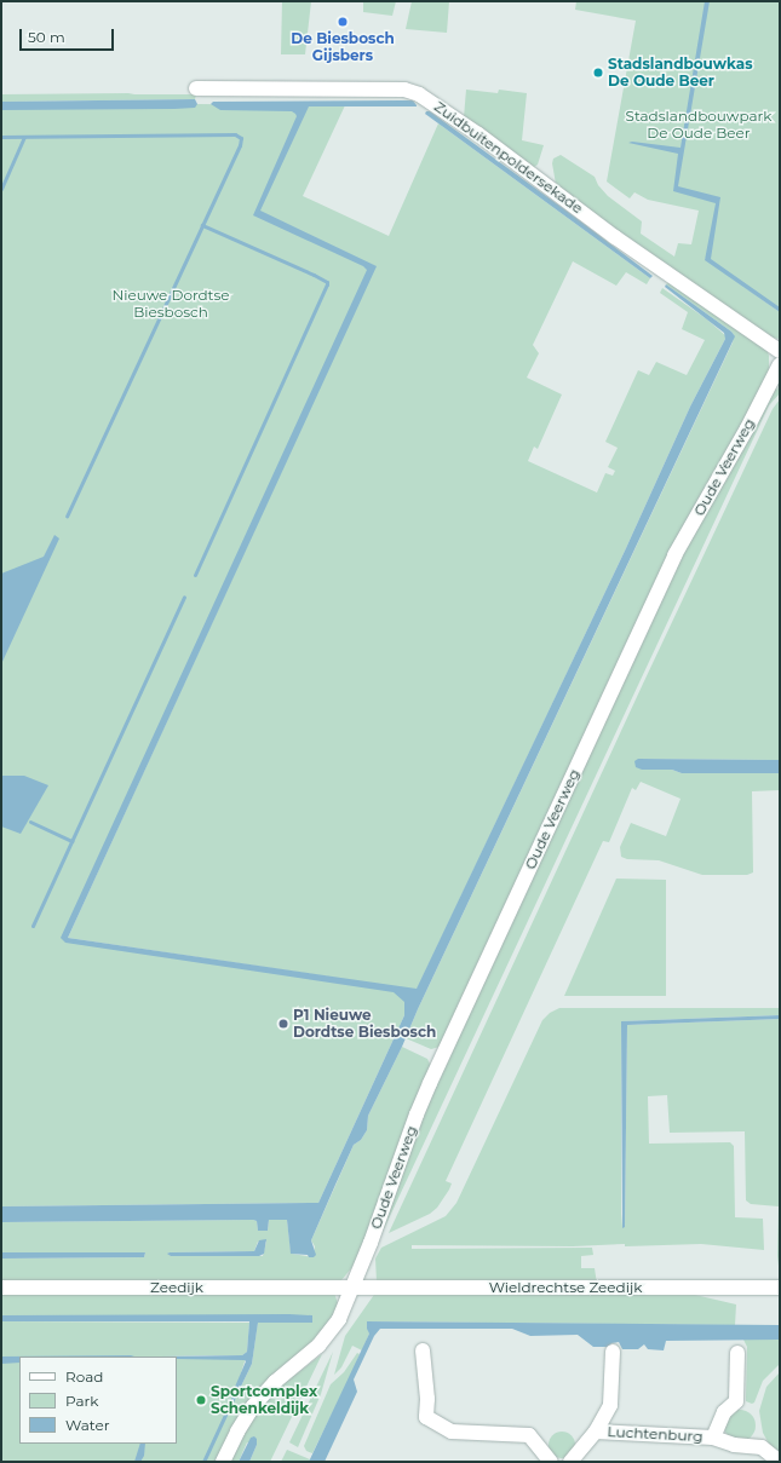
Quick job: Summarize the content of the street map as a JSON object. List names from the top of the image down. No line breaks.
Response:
{"streets":{"street":["Zuidbuitenpoldersekade","Oude Veerweg","Zeedijk","Wieldrechtse Zeedijk","Luchtenburg"]},"crossings":[["Oude Veerweg","Zeedijk"],["Oude Veerweg","Wieldrechtse Zeedijk"],["Zeedijk","Wieldrechtse Zeedijk"]],"parks":["Stadslandbouwpark De Oude Beer","Nieuwe Dordtse Biesbosch"],"places":["De Biesbosch Gijsbers","Stadslandbouwkas De Oude Beer","P1 Nieuwe Dordtse Biesbosch","Sportcomplex Schenkeldijk"],"legend":["Road","Park","Water"],"scale_bar":"50 m"}
